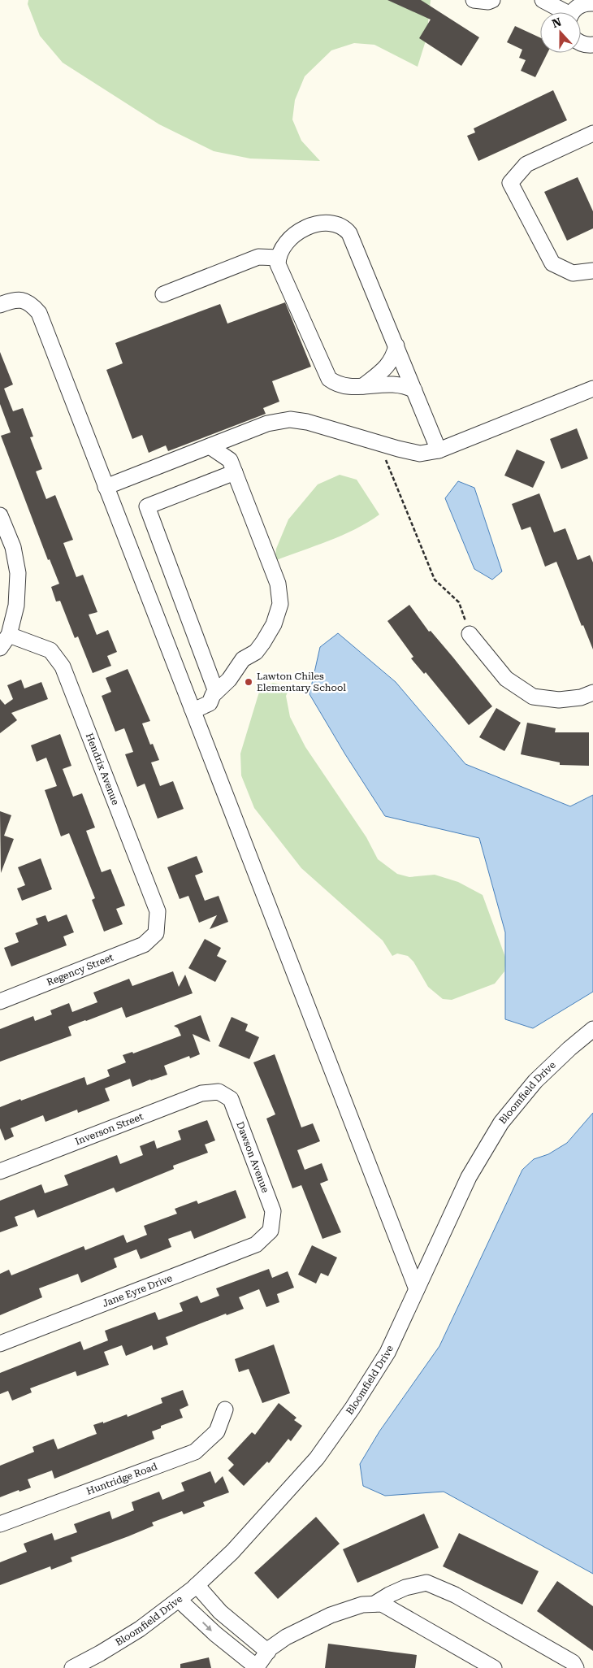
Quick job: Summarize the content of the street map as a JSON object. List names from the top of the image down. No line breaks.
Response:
{"streets":{"street":["Hendrix Avenue","Regency Street","Bloomfield Drive","Inverson Street","Dawson Avenue","Jane Eyre Drive","Huntridge Road"]},"crossings":[["Hendrix Avenue","Regency Street"],["Inverson Street","Dawson Avenue"],["Dawson Avenue","Jane Eyre Drive"]],"places":["Lawton Chiles Elementary School"],"north":"top"}
